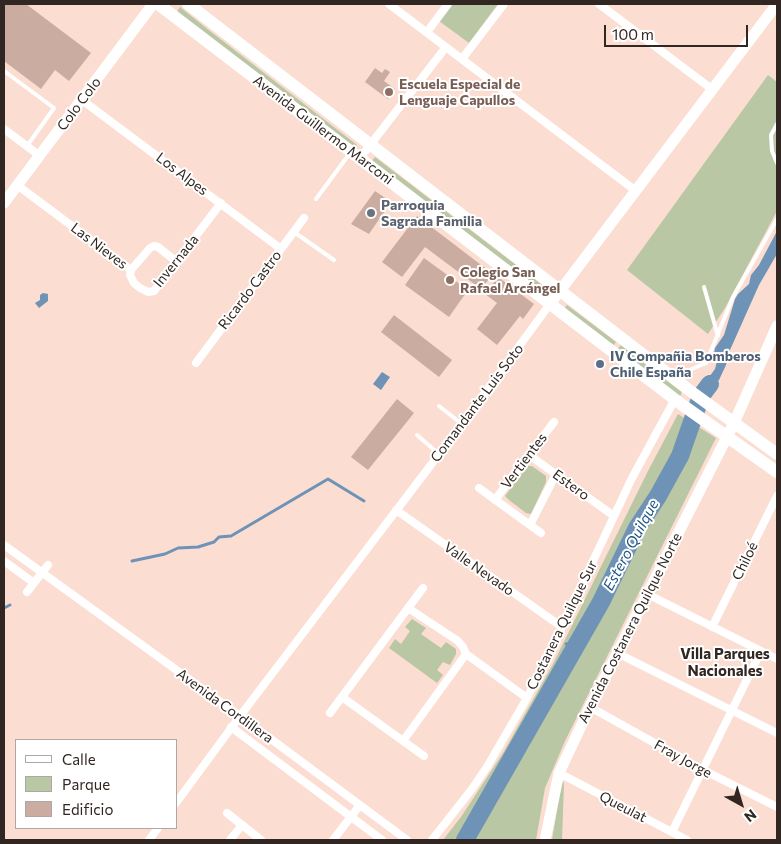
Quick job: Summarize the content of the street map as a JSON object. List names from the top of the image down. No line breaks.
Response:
{"streets":{"main road":["Avenida Guillermo Marconi"],"street":["Colo Colo","Los Alpes","Las Nieves","Invernada","Ricardo Castro","Comandante Luis Soto","Vertientes","Estero","Chiloé","Valle Nevado","Costanera Quilque Sur","Avenida Costanera Quilque Norte","Avenida Cordillera","Fray Jorge","Queulat"]},"crossings":[["Colo Colo","Los Alpes"],["Colo Colo","Las Nieves"],["Avenida Guillermo Marconi","Comandante Luis Soto"],["Avenida Guillermo Marconi","Costanera Quilque Sur"],["Avenida Guillermo Marconi","Avenida Costanera Quilque Norte"],["Los Alpes","Invernada"],["Los Alpes","Ricardo Castro"],["Las Nieves","Invernada"],["Comandante Luis Soto","Valle Nevado"],["Comandante Luis Soto","Avenida Cordillera"],["Vertientes","Estero"],["Estero","Costanera Quilque Sur"],["Valle Nevado","Costanera Quilque Sur"],["Avenida Costanera Quilque Norte","Fray Jorge"],["Avenida Costanera Quilque Norte","Queulat"]],"districts":["Villa Parques Nacionales"],"water":["Estero Quilque"],"places":["Escuela Especial de Lenguaje Capullos","Parroquia Sagrada Familia","Colegio San Rafael Arcángel","IV Compañia Bomberos Chile España"],"legend":["Calle","Parque","Edificio"],"scale_bar":"100 m","north":"bottom right"}
